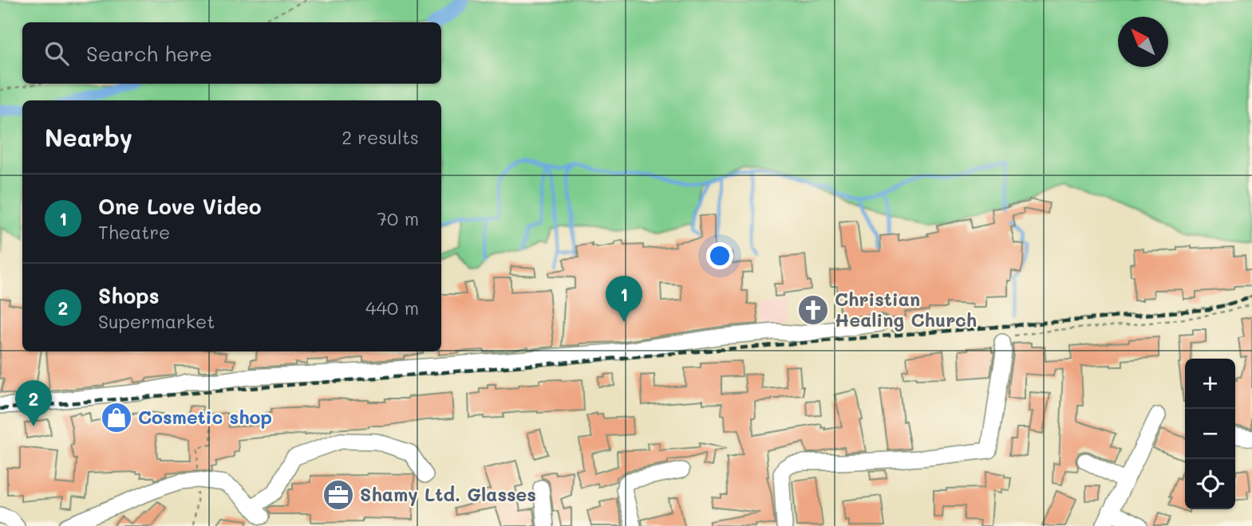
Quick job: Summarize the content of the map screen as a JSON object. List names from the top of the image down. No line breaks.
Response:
{"places":{"church":["Christian Healing Church"],"shop":["Cosmetic shop"],"office":["Shamy Ltd. Glasses"]},"north":"top left","page":{"search":"Search here","heading":["Nearby","2 results"],"list":[{"mark":"1","name":"One Love Video","note":"Theatre","value":"70 m"},{"mark":"2","name":"Shops","note":"Supermarket","value":"440 m"}],"pins":["1","2"],"map_buttons":["+","−"]}}
